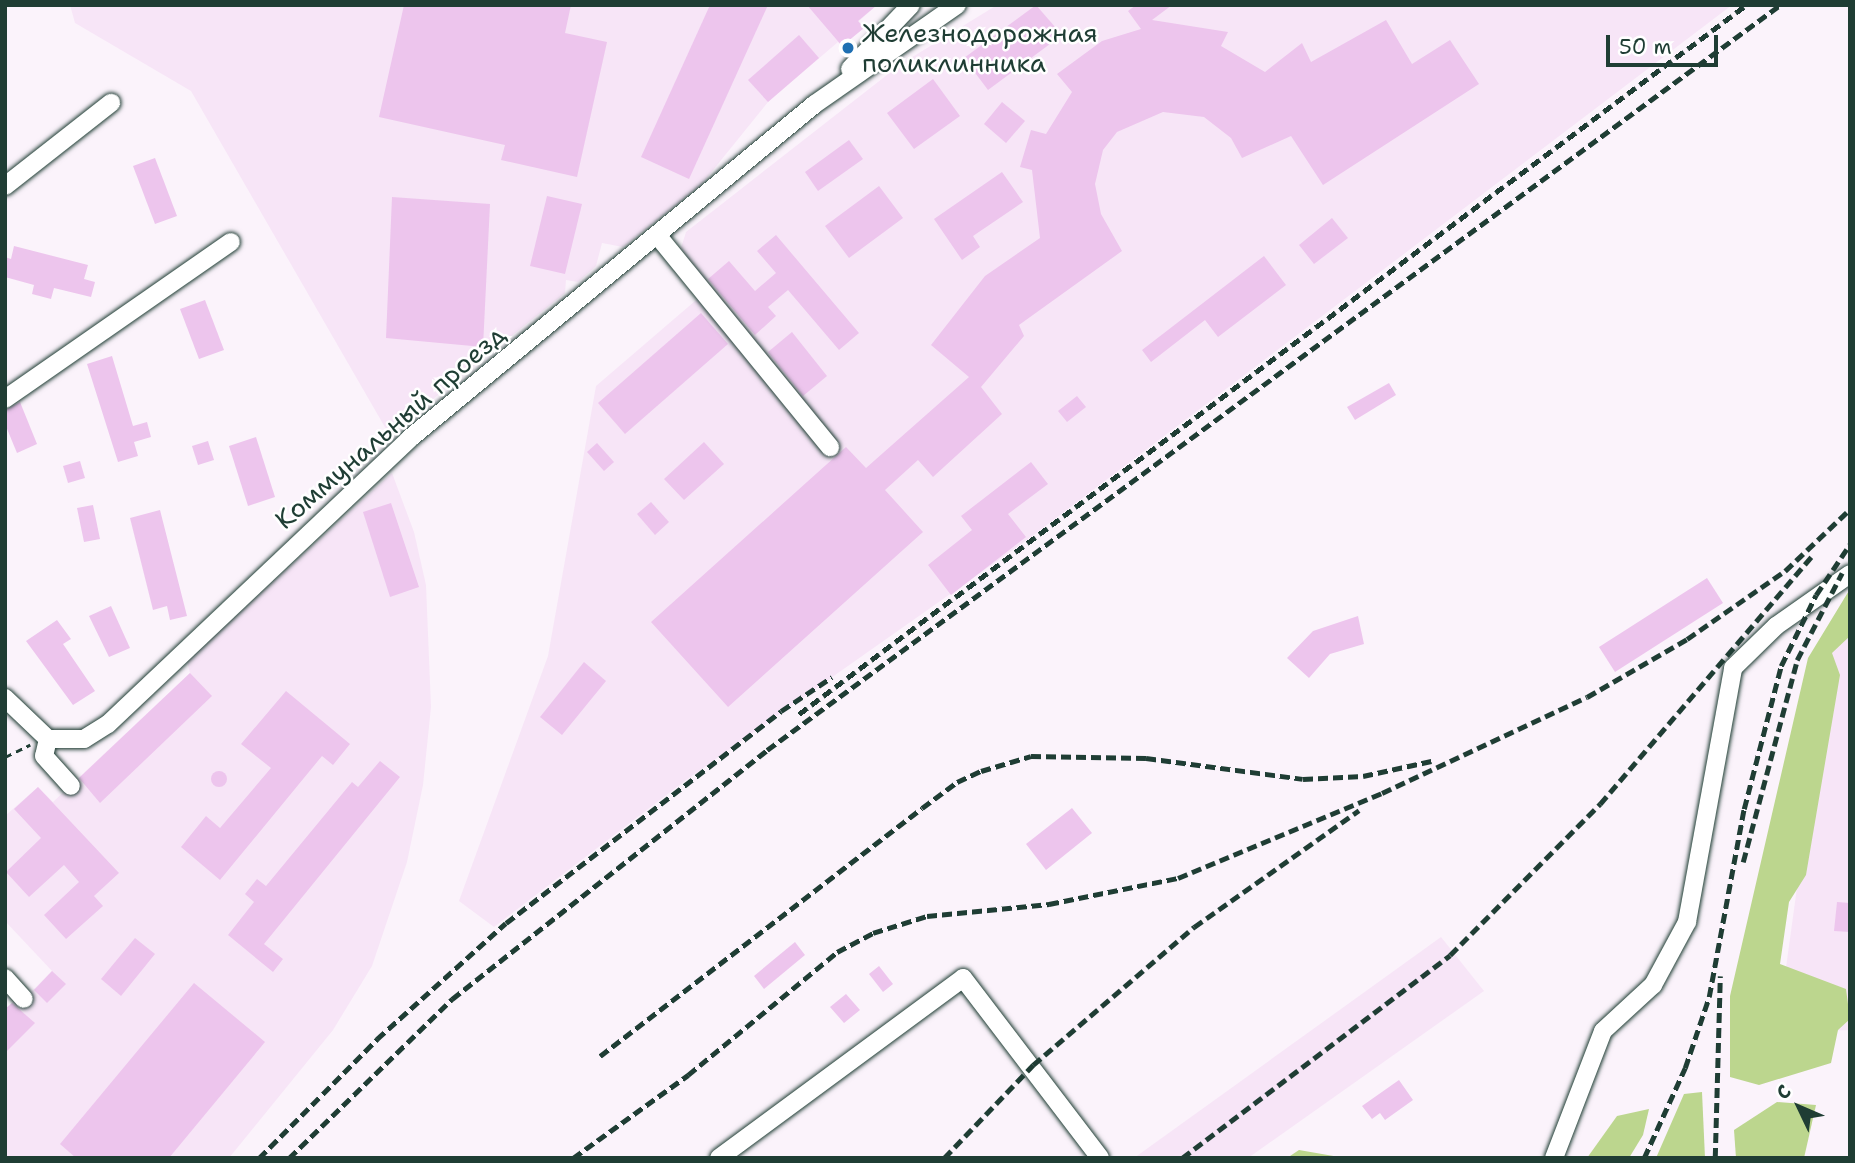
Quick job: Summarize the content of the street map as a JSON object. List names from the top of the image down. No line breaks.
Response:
{"streets":{"street":["Коммунальный проезд"]},"places":["Железнодорожная поликлинника"],"scale_bar":"50 m","north":"top left"}
